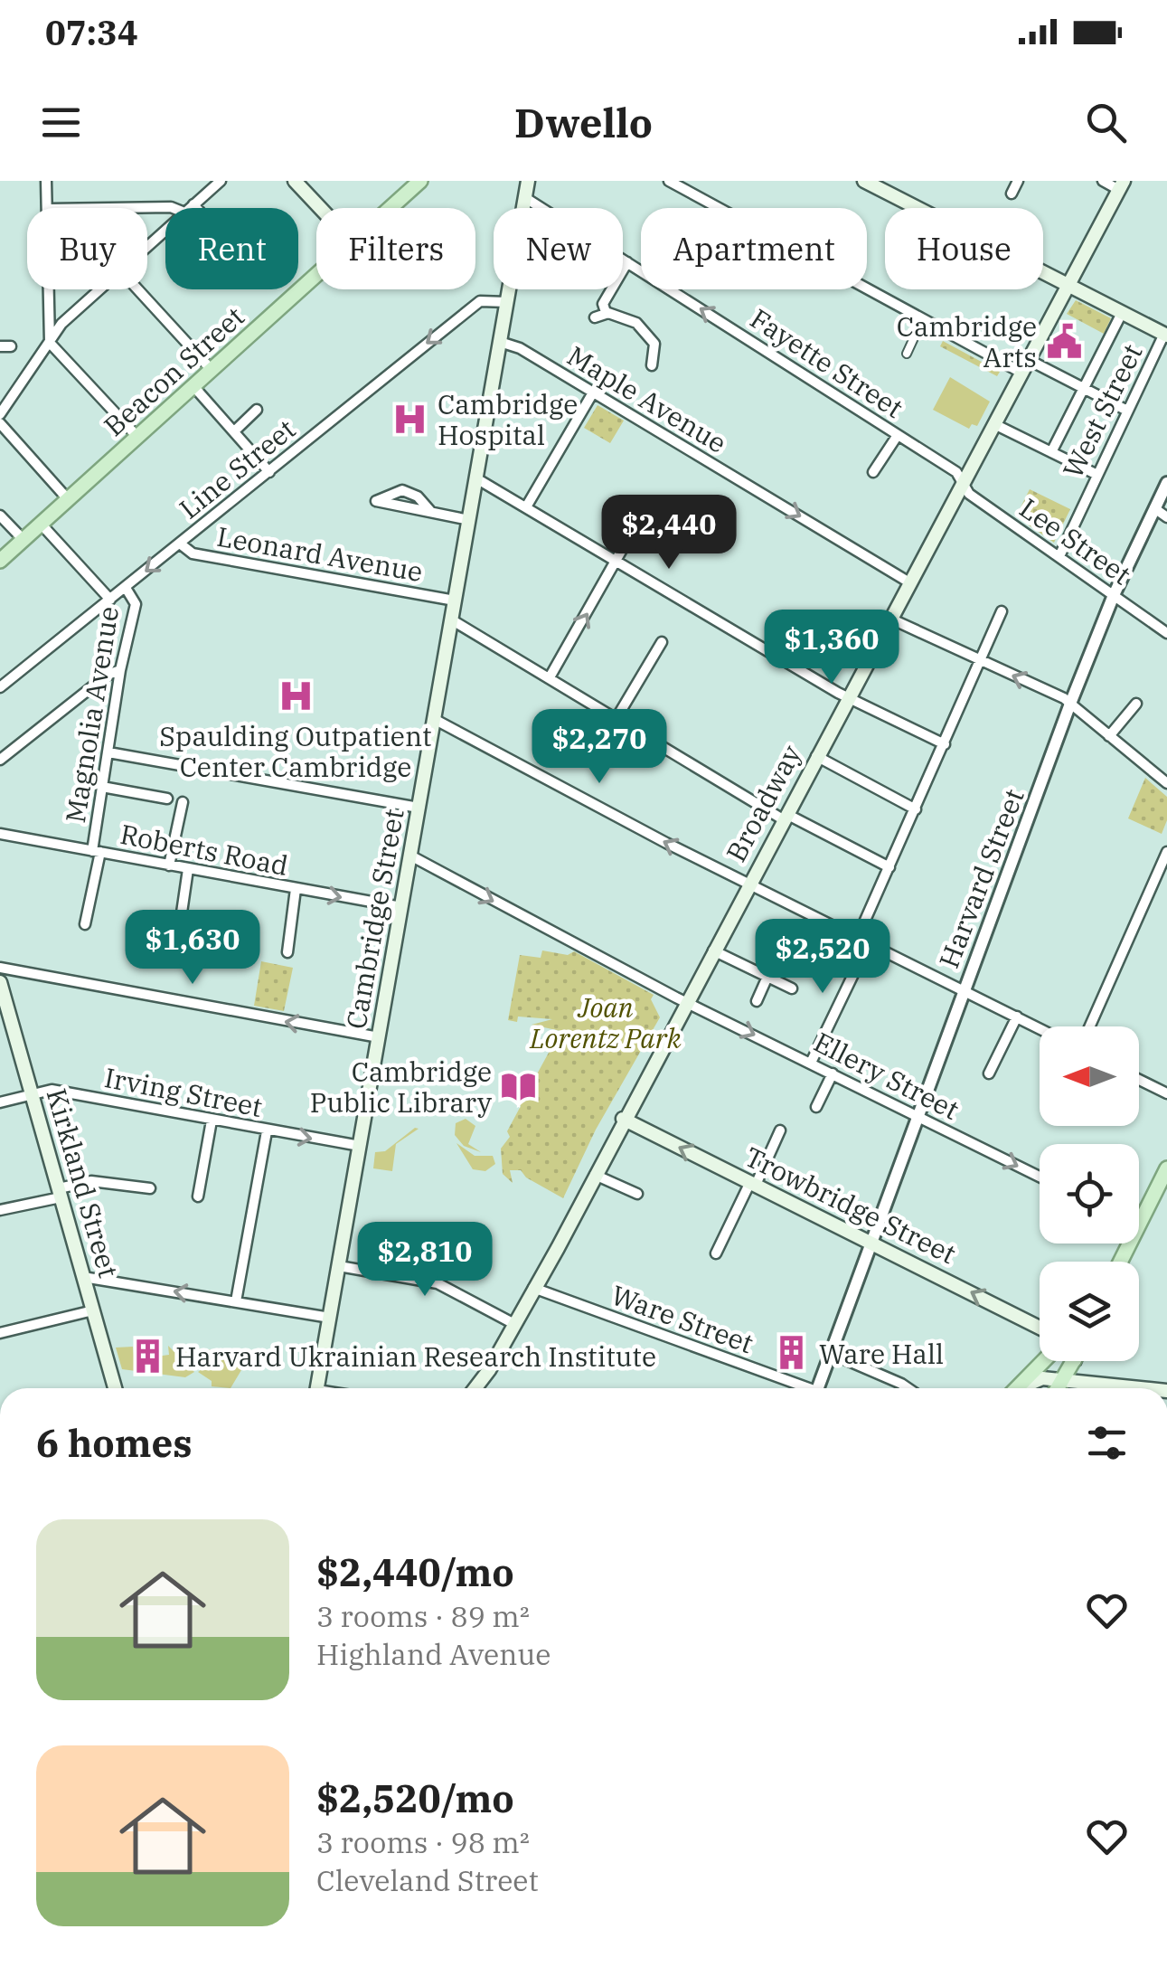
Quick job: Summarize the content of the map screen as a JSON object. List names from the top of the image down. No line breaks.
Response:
{"streets":{"main road":["Beacon Street","Broadway","Cambridge Street","Kirkland Street","Trowbridge Street"],"street":["Fayette Street","Maple Avenue","West Street","Line Street","Lee Street","Leonard Avenue","Magnolia Avenue","Roberts Road","Harvard Street","Ellery Street","Irving Street","Ware Street"]},"crossings":[["Fayette Street","Lee Street"],["Fayette Street","Broadway"],["Fayette Street","Cambridge Street"],["Maple Avenue","Broadway"],["Maple Avenue","Cambridge Street"],["West Street","Lee Street"],["Line Street","Leonard Avenue"],["Line Street","Magnolia Avenue"],["Line Street","Cambridge Street"],["Lee Street","Broadway"],["Lee Street","Harvard Street"],["Leonard Avenue","Cambridge Street"],["Magnolia Avenue","Roberts Road"],["Broadway","Ellery Street"],["Broadway","Trowbridge Street"],["Broadway","Ware Street"],["Roberts Road","Cambridge Street"],["Harvard Street","Ellery Street"],["Harvard Street","Trowbridge Street"],["Cambridge Street","Ellery Street"],["Cambridge Street","Irving Street"],["Irving Street","Kirkland Street"]],"one_way":["Fayette Street","Maple Avenue","Line Street","Ellery Street","Trowbridge Street"],"parks":["Joan Lorentz Park"],"places":{"public building":["Cambridge Arts"],"hospital":["Cambridge Hospital","Spaulding Outpatient Center Cambridge"],"library":["Cambridge Public Library"],"building":["Ware Hall","Harvard Ukrainian Research Institute"]},"north":"left","page":{"status":"07:34","header":"Dwello","chip":["Buy","Rent","Filters","New","Apartment","House"],"price":["$2,440","$1,360","$2,270","$1,630","$2,520","$2,810"],"heading":"6 homes","list":[{"name":"$2,440/mo","note":"3 rooms · 89 m² · Highland Avenue"},{"name":"$2,520/mo","note":"3 rooms · 98 m² · Cleveland Street"}]}}
